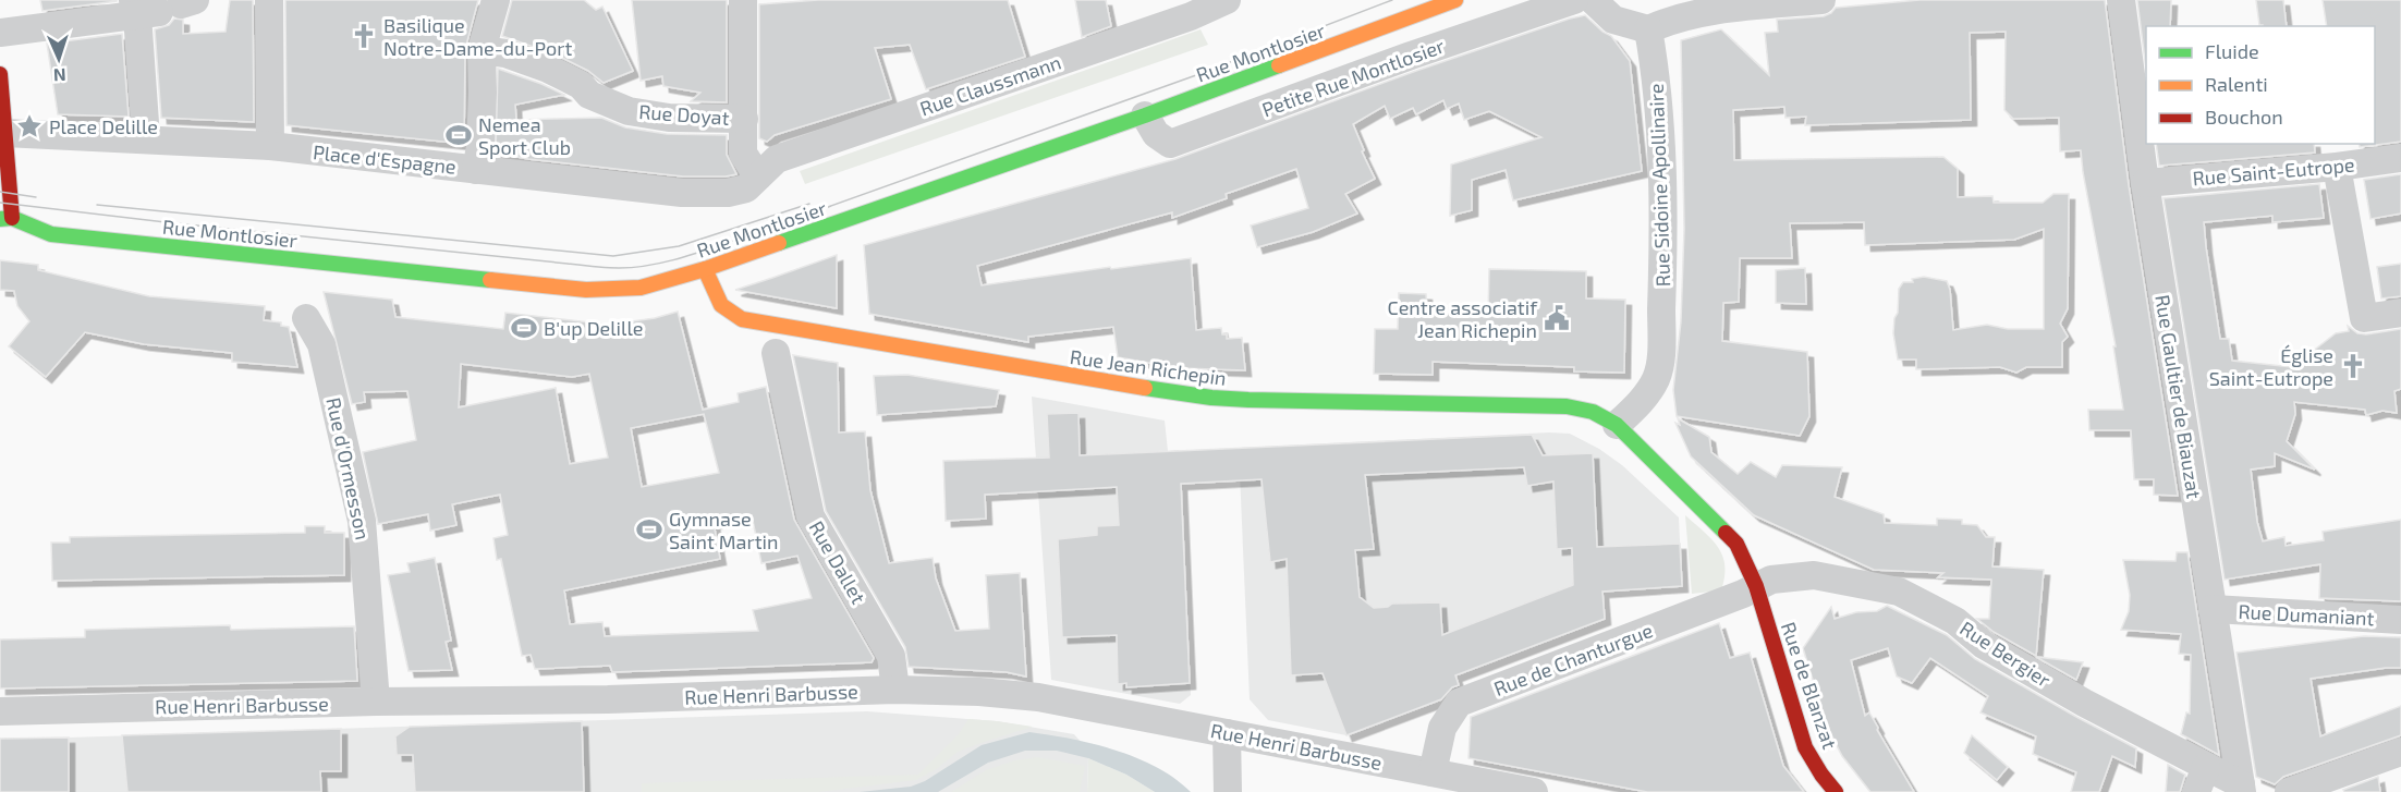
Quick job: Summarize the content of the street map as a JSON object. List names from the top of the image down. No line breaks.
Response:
{"streets":{"main road":["Rue Montlosier","Rue Jean Richepin","Rue de Blanzat"],"street":["Petite Rue Montlosier","Rue Claussmann","Rue Doyat","Place d'Espagne","Rue Saint-Eutrope","Rue Sidoine Apollinaire","Rue Gaultier de Biauzat","Rue d'Ormesson","Rue Dallet","Rue Dumaniant","Rue Bergier","Rue de Chanturgue","Rue Henri Barbusse"]},"crossings":[["Rue Montlosier","Petite Rue Montlosier"],["Rue Montlosier","Rue Jean Richepin"],["Rue Claussmann","Place d'Espagne"],["Rue Saint-Eutrope","Rue Gaultier de Biauzat"],["Rue Sidoine Apollinaire","Rue Jean Richepin"],["Rue Gaultier de Biauzat","Rue Dumaniant"],["Rue Gaultier de Biauzat","Rue Bergier"],["Rue d'Ormesson","Rue Henri Barbusse"],["Rue Dallet","Rue Henri Barbusse"],["Rue Bergier","Rue de Chanturgue"],["Rue Bergier","Rue de Blanzat"],["Rue de Chanturgue","Rue de Blanzat"],["Rue de Chanturgue","Rue Henri Barbusse"]],"places":{"church":["Basilique Notre-Dame-du-Port","Église Saint-Eutrope"],"place":["Place Delille"],"sports":["Nemea Sport Club","B'up Delille","Gymnase Saint Martin"],"public building":["Centre associatif Jean Richepin"]},"legend":["Fluide","Ralenti","Bouchon"],"north":"bottom"}
